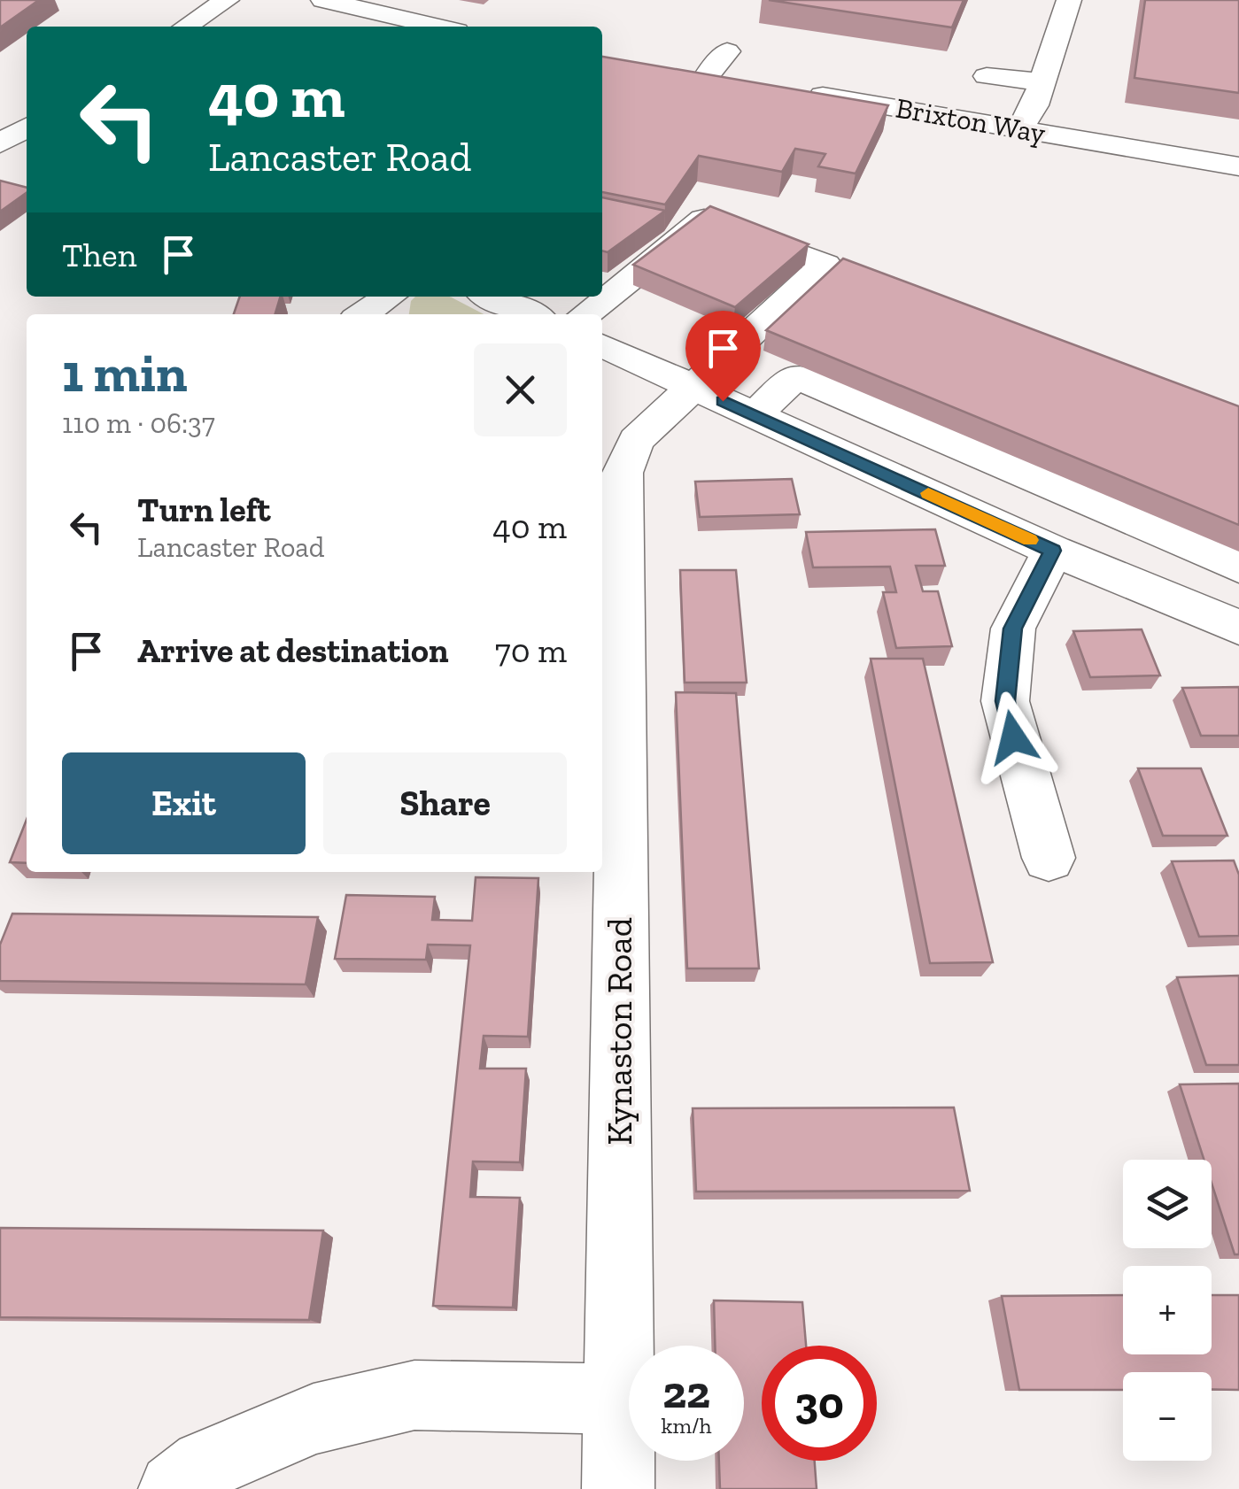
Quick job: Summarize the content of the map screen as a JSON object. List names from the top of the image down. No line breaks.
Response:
{"streets":{"street":["Brixton Way","Kynaston Road"]},"page":{"turn":["40 m","Lancaster Road"],"then":"Then","heading":["1 min","110 m · 06:37"],"list":[{"name":"Turn left","note":"Lancaster Road","value":"40 m"},{"name":"Arrive at destination","value":"70 m"}],"buttons":["Exit","Share"],"map_buttons":["+","−"],"speed":"22 km/h","limit":"30"}}
